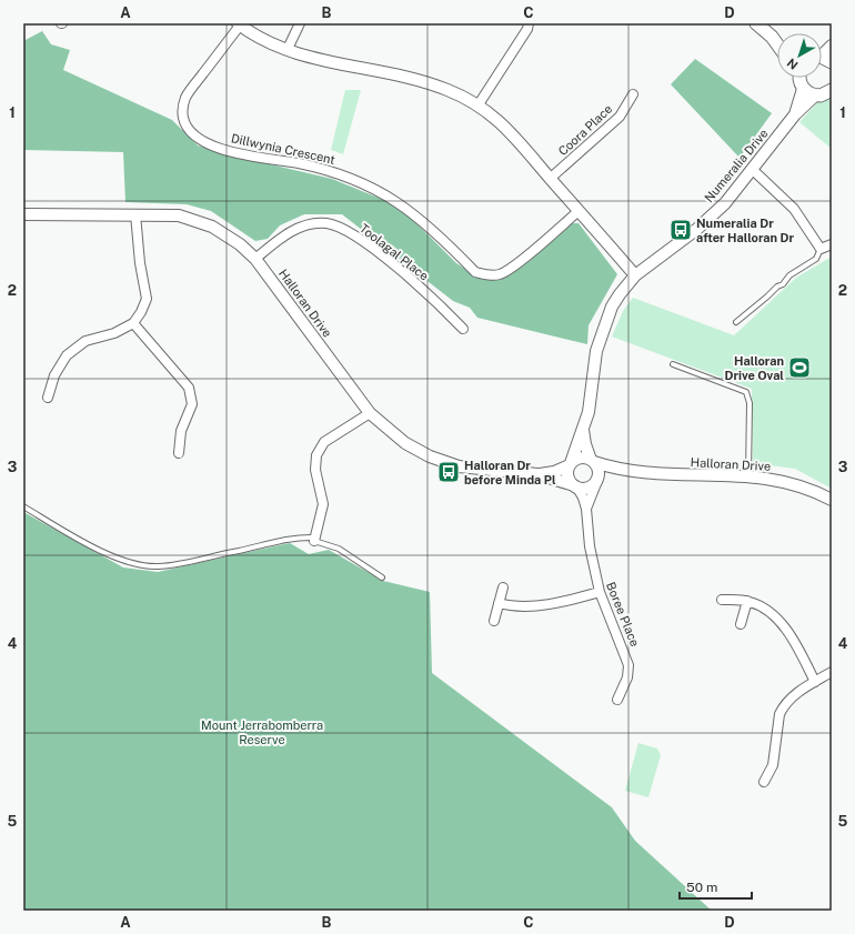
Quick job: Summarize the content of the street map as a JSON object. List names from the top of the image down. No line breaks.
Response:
{"streets":{"street":["Coora Place","Dillwynia Crescent","Numeralia Drive","Toolagal Place","Halloran Drive","Boree Place"]},"crossings":[["Numeralia Drive","Halloran Drive"],["Numeralia Drive","Boree Place"],["Toolagal Place","Halloran Drive"],["Halloran Drive","Boree Place"]],"parks":["Mount Jerrabomberra Reserve"],"places":{"bus stop":["Numeralia Dr after Halloran Dr","Halloran Dr before Minda Pl"],"sports":["Halloran Drive Oval"]},"scale_bar":"50 m","north":"bottom left","grid":{"columns":["A","B","C","D"],"rows":["1","2","3","4","5"]}}
